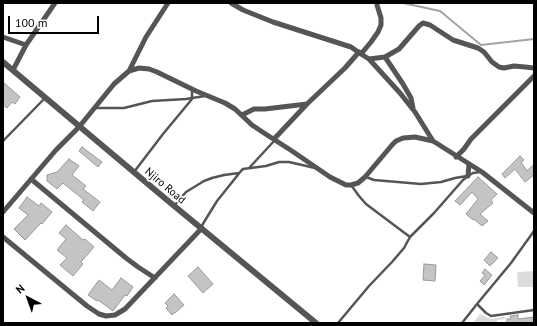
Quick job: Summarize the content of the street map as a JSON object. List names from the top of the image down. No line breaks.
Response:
{"streets":{"street":["Njiro Road"]},"scale_bar":"100 m","north":"top left"}
